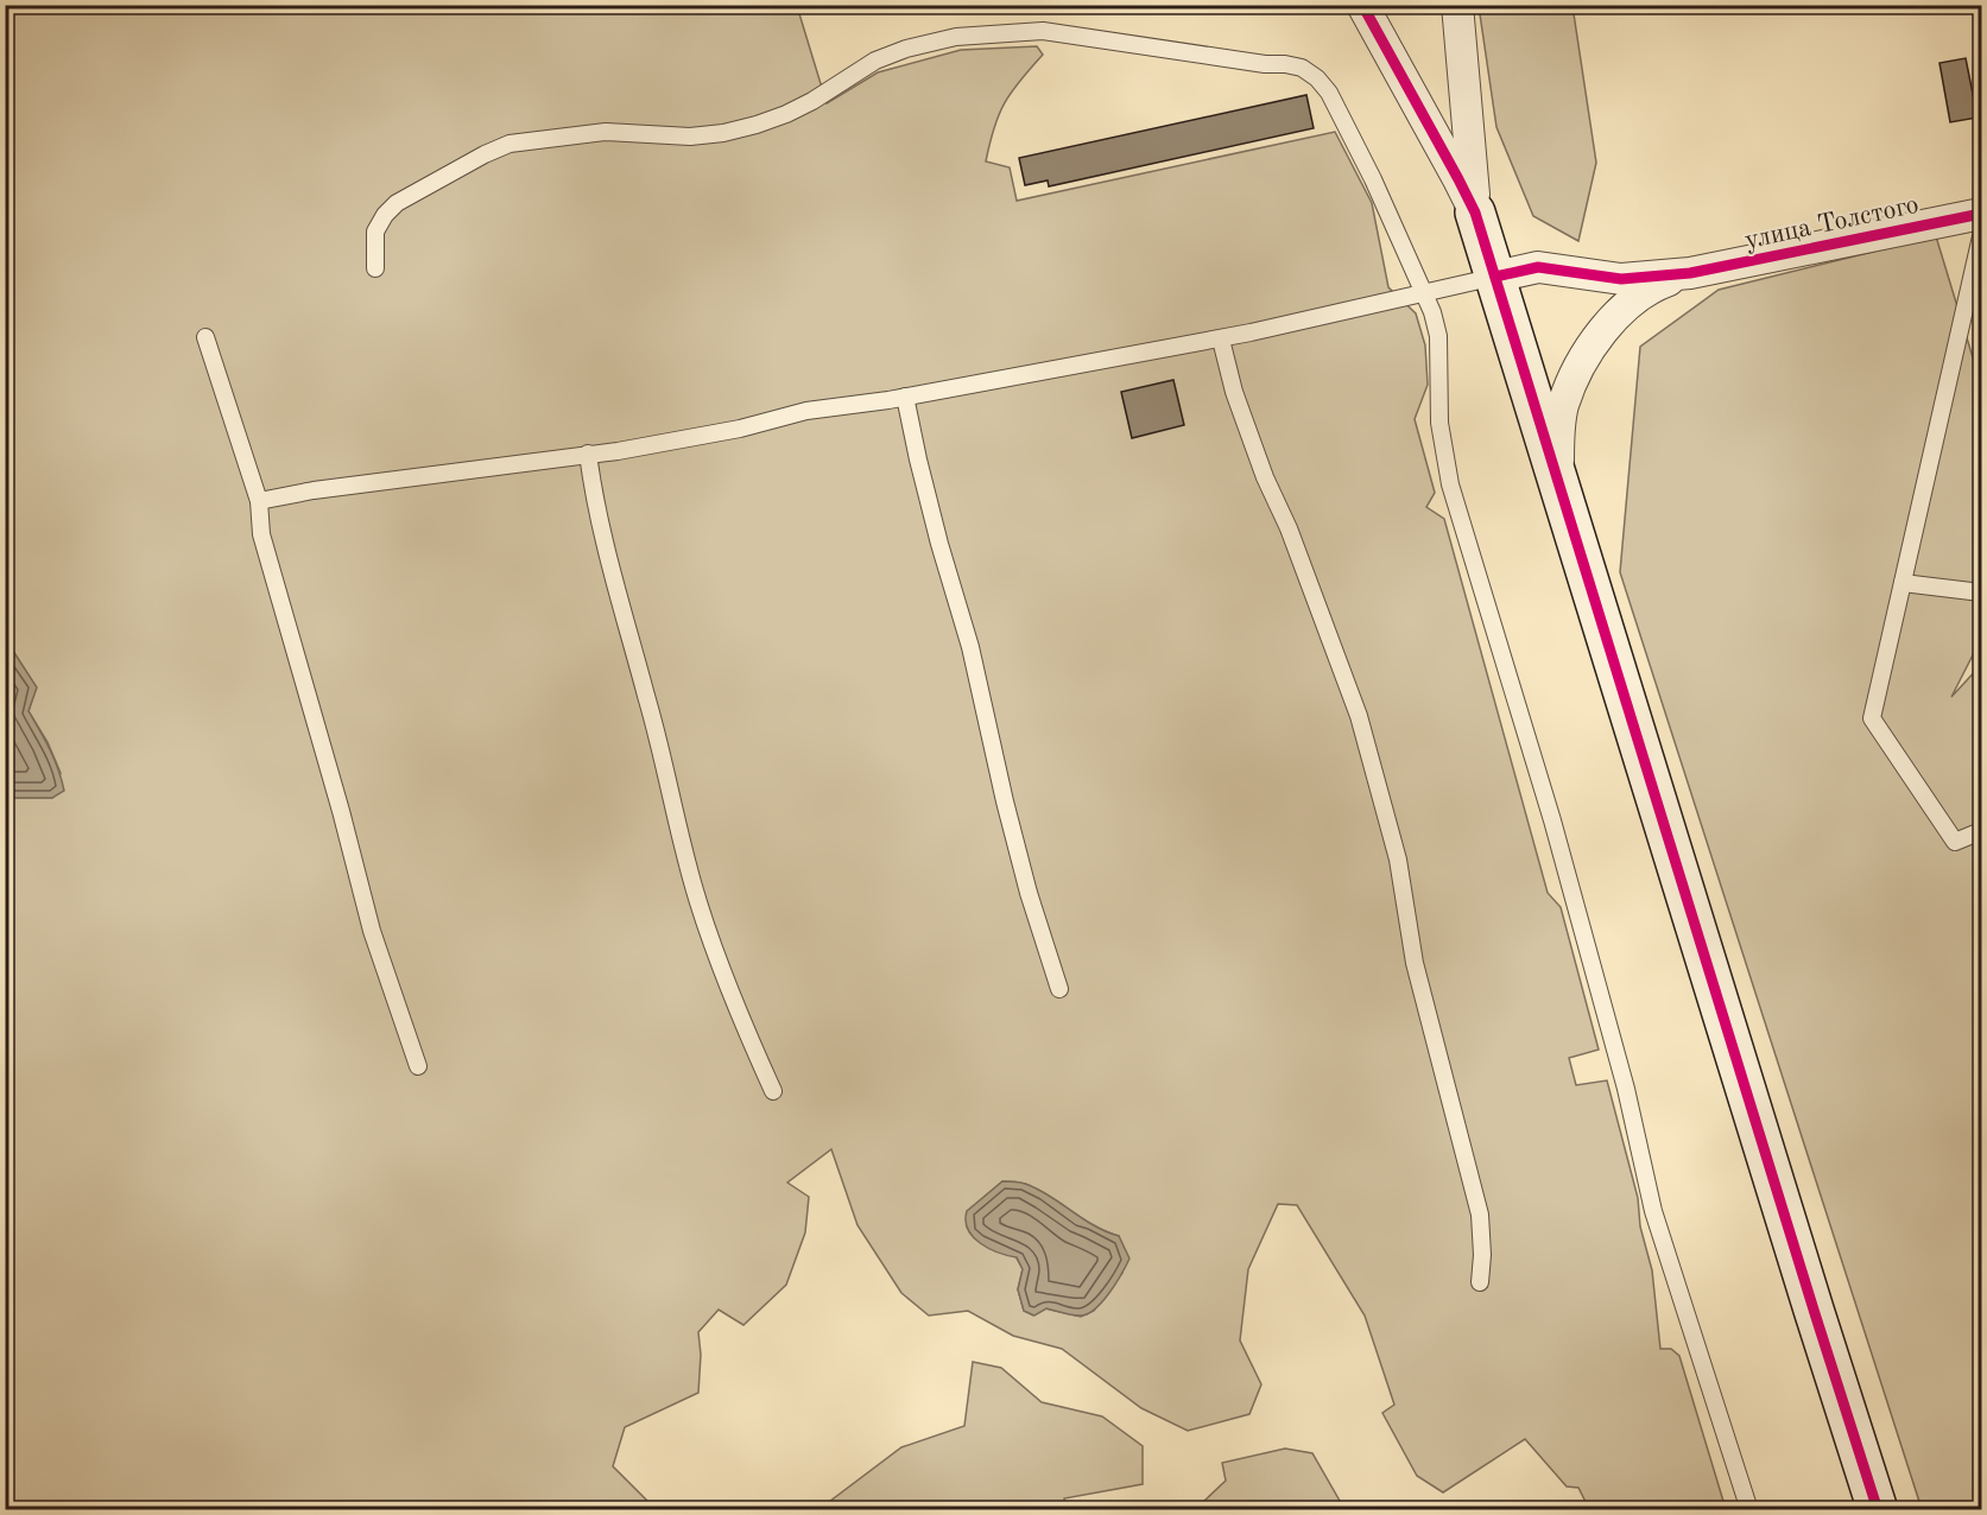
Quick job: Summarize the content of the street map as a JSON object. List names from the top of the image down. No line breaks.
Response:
{"streets":{"street":["улица Толстого"]}}
